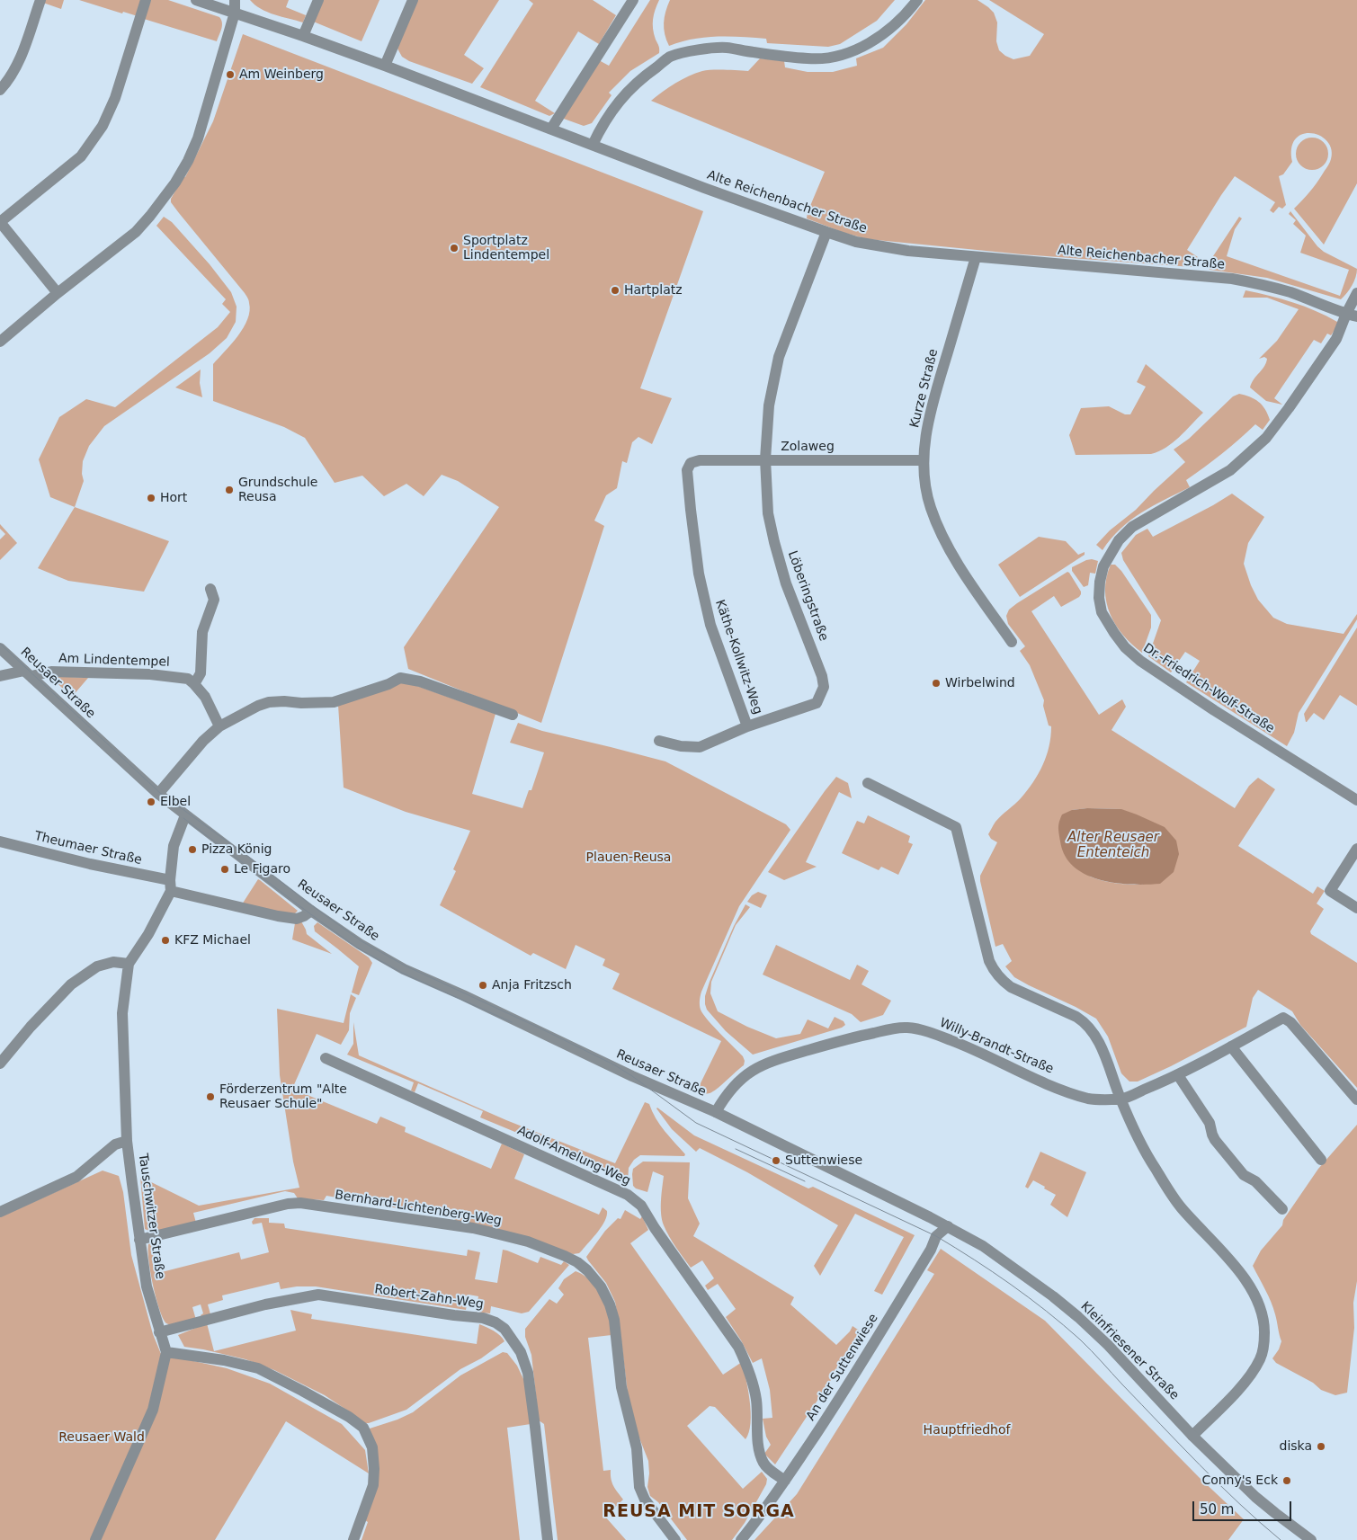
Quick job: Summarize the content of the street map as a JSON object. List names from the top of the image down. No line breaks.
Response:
{"streets":{"street":["Alte Reichenbacher Straße","Kurze Straße","Zolaweg","Löberingstraße","Käthe-Kollwitz-Weg","Am Lindentempel","Reusaer Straße","Dr.-Friedrich-Wolf-Straße","Theumaer Straße","Willy-Brandt-Straße","Adolf-Amelung-Weg","Bernhard-Lichtenberg-Weg","Tauschwitzer Straße","Robert-Zahn-Weg","Kleinfriesener Straße","An der Suttenwiese"]},"crossings":[["Alte Reichenbacher Straße","Kurze Straße"],["Alte Reichenbacher Straße","Löberingstraße"],["Alte Reichenbacher Straße","Dr.-Friedrich-Wolf-Straße"],["Kurze Straße","Zolaweg"],["Zolaweg","Löberingstraße"],["Zolaweg","Käthe-Kollwitz-Weg"],["Löberingstraße","Käthe-Kollwitz-Weg"],["Am Lindentempel","Reusaer Straße"],["Reusaer Straße","Willy-Brandt-Straße"],["Reusaer Straße","Tauschwitzer Straße"],["Reusaer Straße","Kleinfriesener Straße"],["Theumaer Straße","Tauschwitzer Straße"],["Willy-Brandt-Straße","Kleinfriesener Straße"],["Adolf-Amelung-Weg","An der Suttenwiese"],["Bernhard-Lichtenberg-Weg","Tauschwitzer Straße"],["Tauschwitzer Straße","Robert-Zahn-Weg"],["Kleinfriesener Straße","An der Suttenwiese"]],"districts":["REUSA MIT SORGA"],"water":["Alter Reusaer Ententeich"],"parks":["Plauen-Reusa","Hauptfriedhof","Reusaer Wald"],"places":["Am Weinberg","Sportplatz Lindentempel","Hartplatz","Grundschule Reusa","Hort","Wirbelwind","Elbel","Pizza König","Le Figaro","KFZ Michael","Anja Fritzsch","Förderzentrum \"Alte Reusaer Schule\"","Suttenwiese","diska","Conny's Eck"],"scale_bar":"50 m"}
